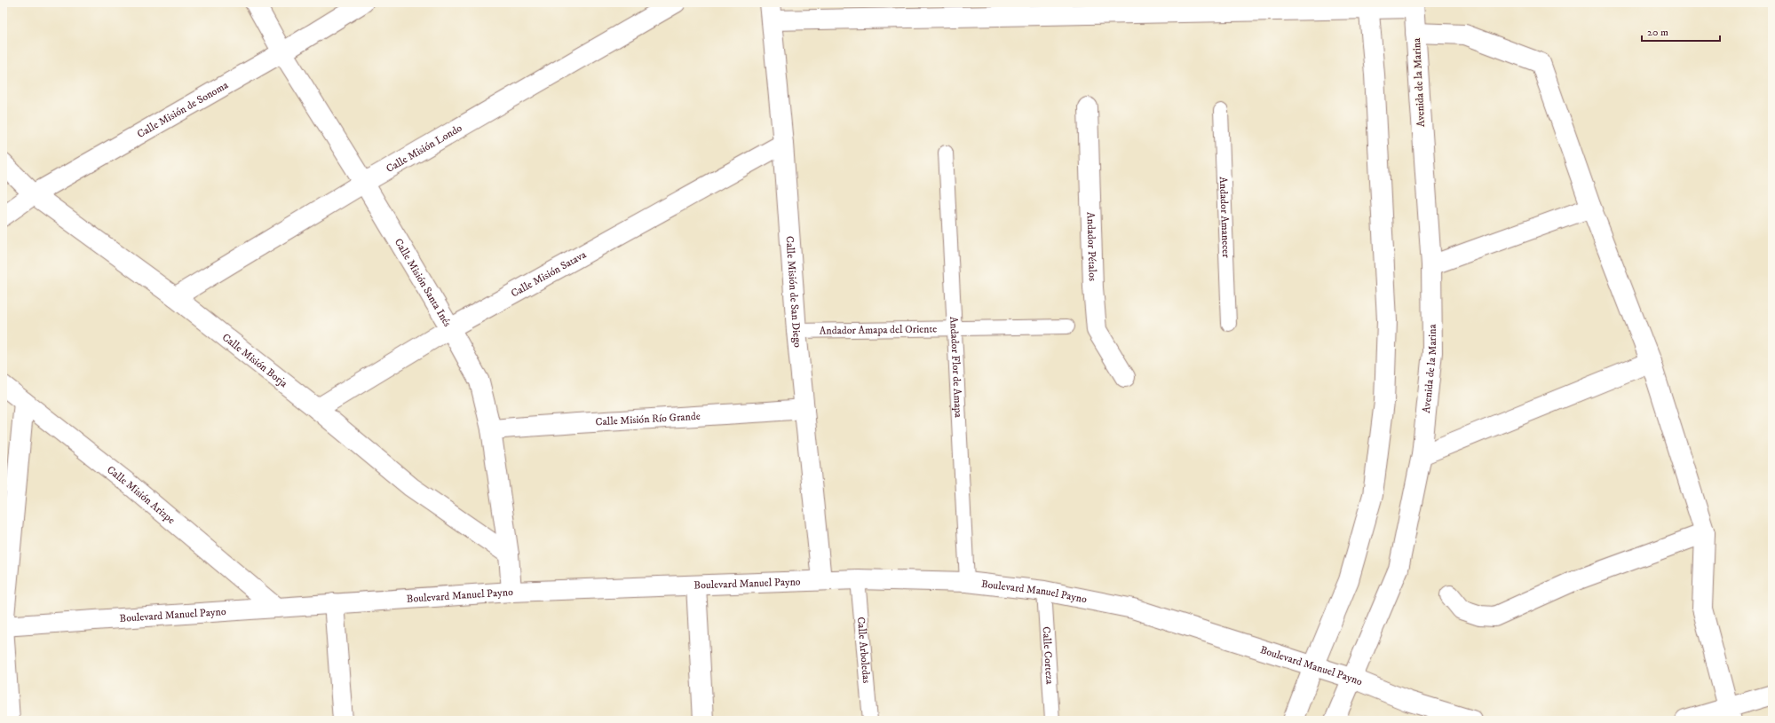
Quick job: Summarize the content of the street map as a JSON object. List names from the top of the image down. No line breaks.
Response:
{"streets":{"street":["Avenida de la Marina","Calle Misión de Sonoma","Calle Misión Londo","Andador Pétalos","Calle Misión Satava","Calle Misión Santa Inés","Calle Misión de San Diego","Calle Misión Borja","Calle Misión Río Grande","Calle Misión Arizpe","Boulevard Manuel Payno"],"lane":["Andador Amanecer","Andador Amapa del Oriente","Andador Flor de Amapa","Calle Arboledas","Calle Corteza"]},"crossings":[["Avenida de la Marina","Boulevard Manuel Payno"],["Calle Misión de Sonoma","Calle Misión Santa Inés"],["Calle Misión de Sonoma","Calle Misión Borja"],["Calle Misión Londo","Calle Misión Santa Inés"],["Calle Misión Londo","Calle Misión Borja"],["Calle Misión Satava","Calle Misión Santa Inés"],["Calle Misión Satava","Calle Misión de San Diego"],["Calle Misión Satava","Calle Misión Borja"],["Calle Misión Santa Inés","Calle Misión Borja"],["Calle Misión Santa Inés","Calle Misión Río Grande"],["Calle Misión Santa Inés","Boulevard Manuel Payno"],["Calle Misión de San Diego","Andador Amapa del Oriente"],["Calle Misión de San Diego","Calle Misión Río Grande"],["Calle Misión de San Diego","Boulevard Manuel Payno"],["Andador Amapa del Oriente","Andador Flor de Amapa"],["Andador Flor de Amapa","Boulevard Manuel Payno"],["Calle Misión Arizpe","Boulevard Manuel Payno"],["Boulevard Manuel Payno","Calle Arboledas"],["Boulevard Manuel Payno","Calle Corteza"]],"scale_bar":"20 m"}
